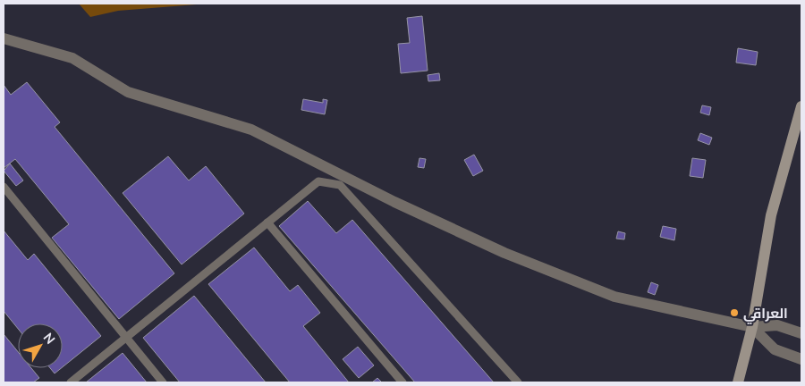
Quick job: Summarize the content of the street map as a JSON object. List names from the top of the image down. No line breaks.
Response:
{"places":["العراقي"],"north":"top right"}
